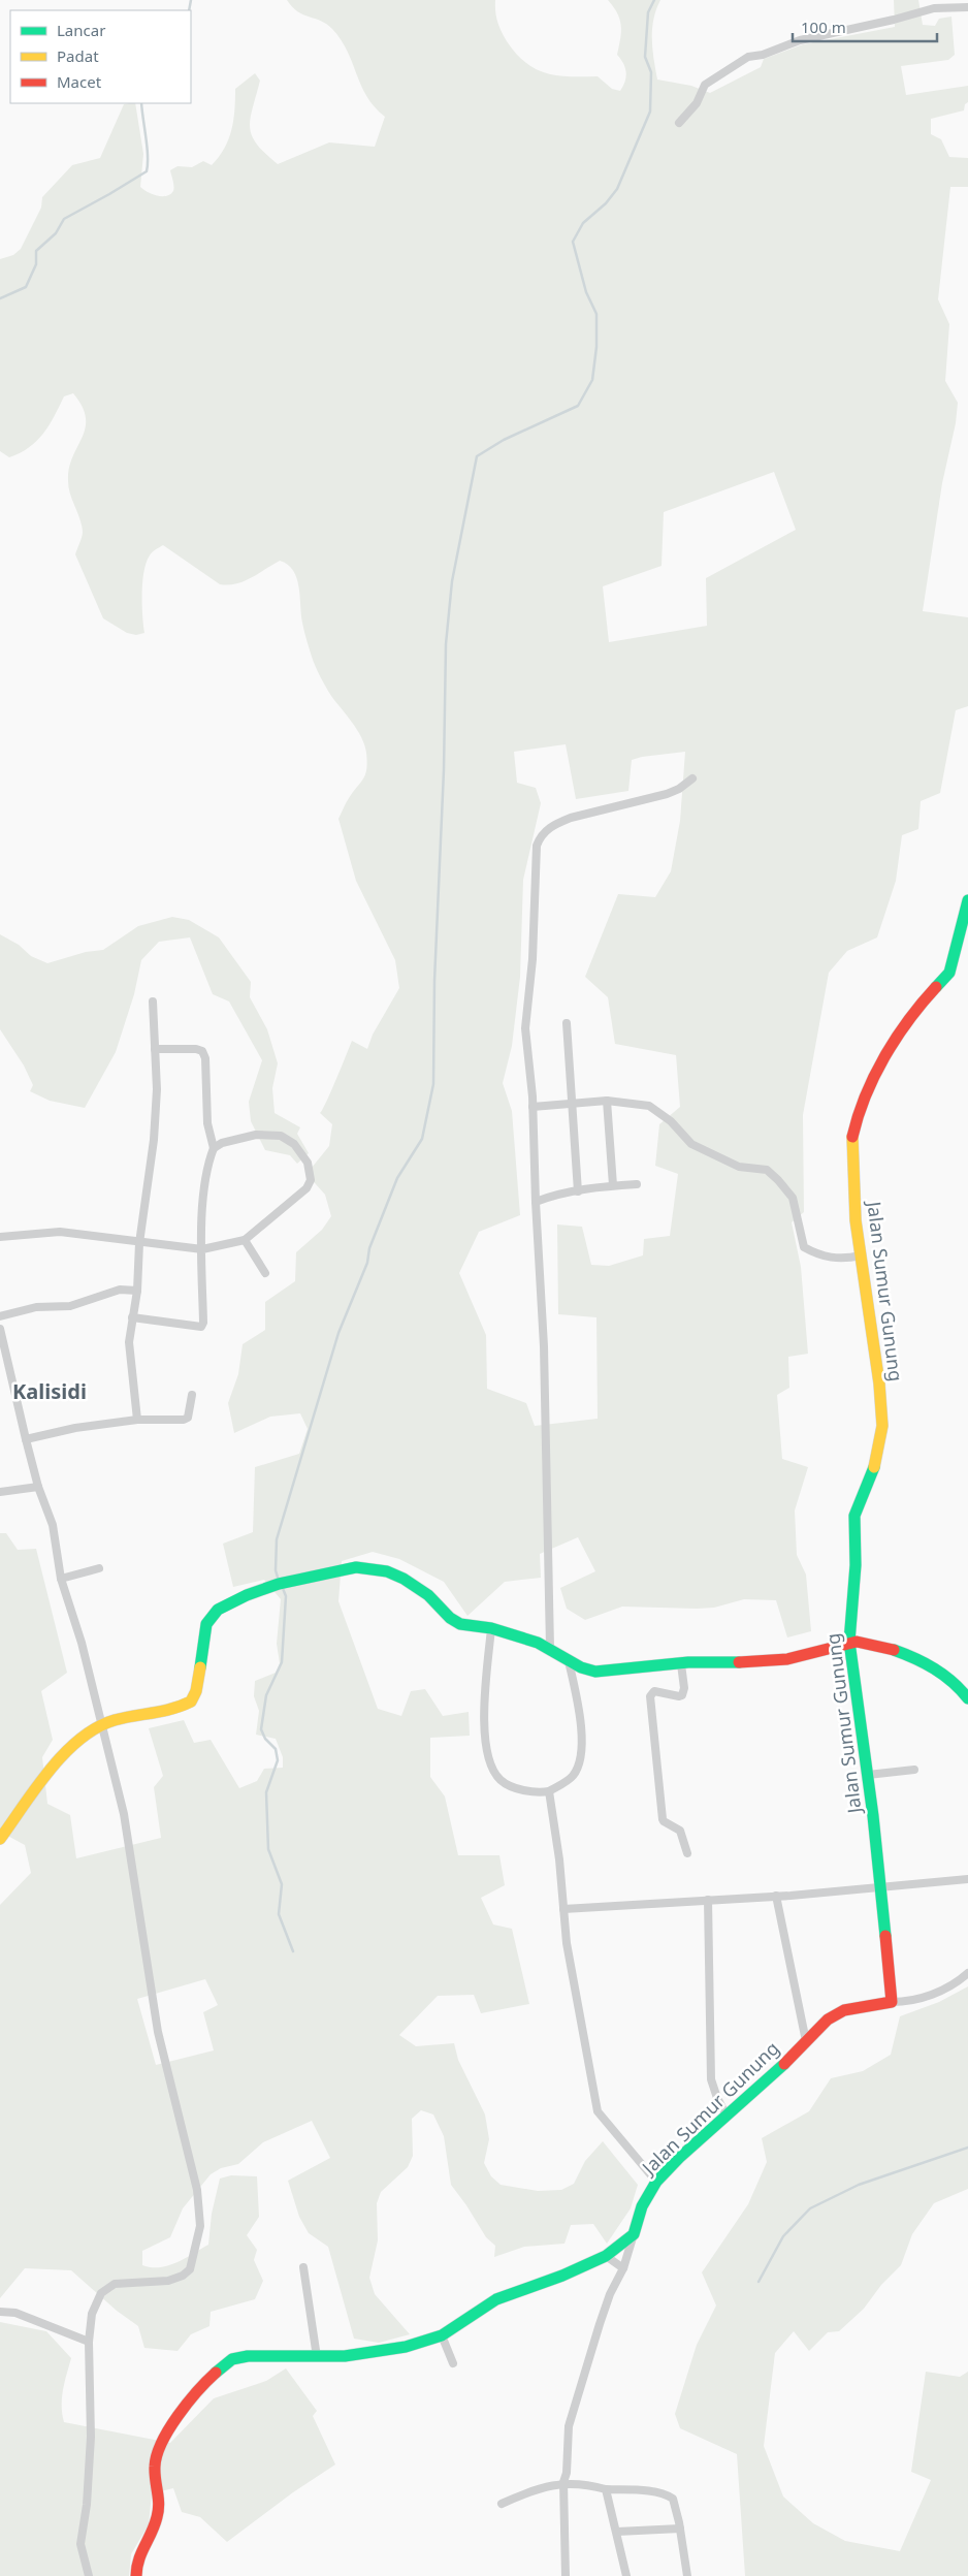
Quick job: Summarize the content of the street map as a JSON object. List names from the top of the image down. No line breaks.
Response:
{"streets":{"street":["Jalan Sumur Gunung"]},"districts":["Kalisidi"],"legend":["Lancar","Padat","Macet"],"scale_bar":"100 m"}
